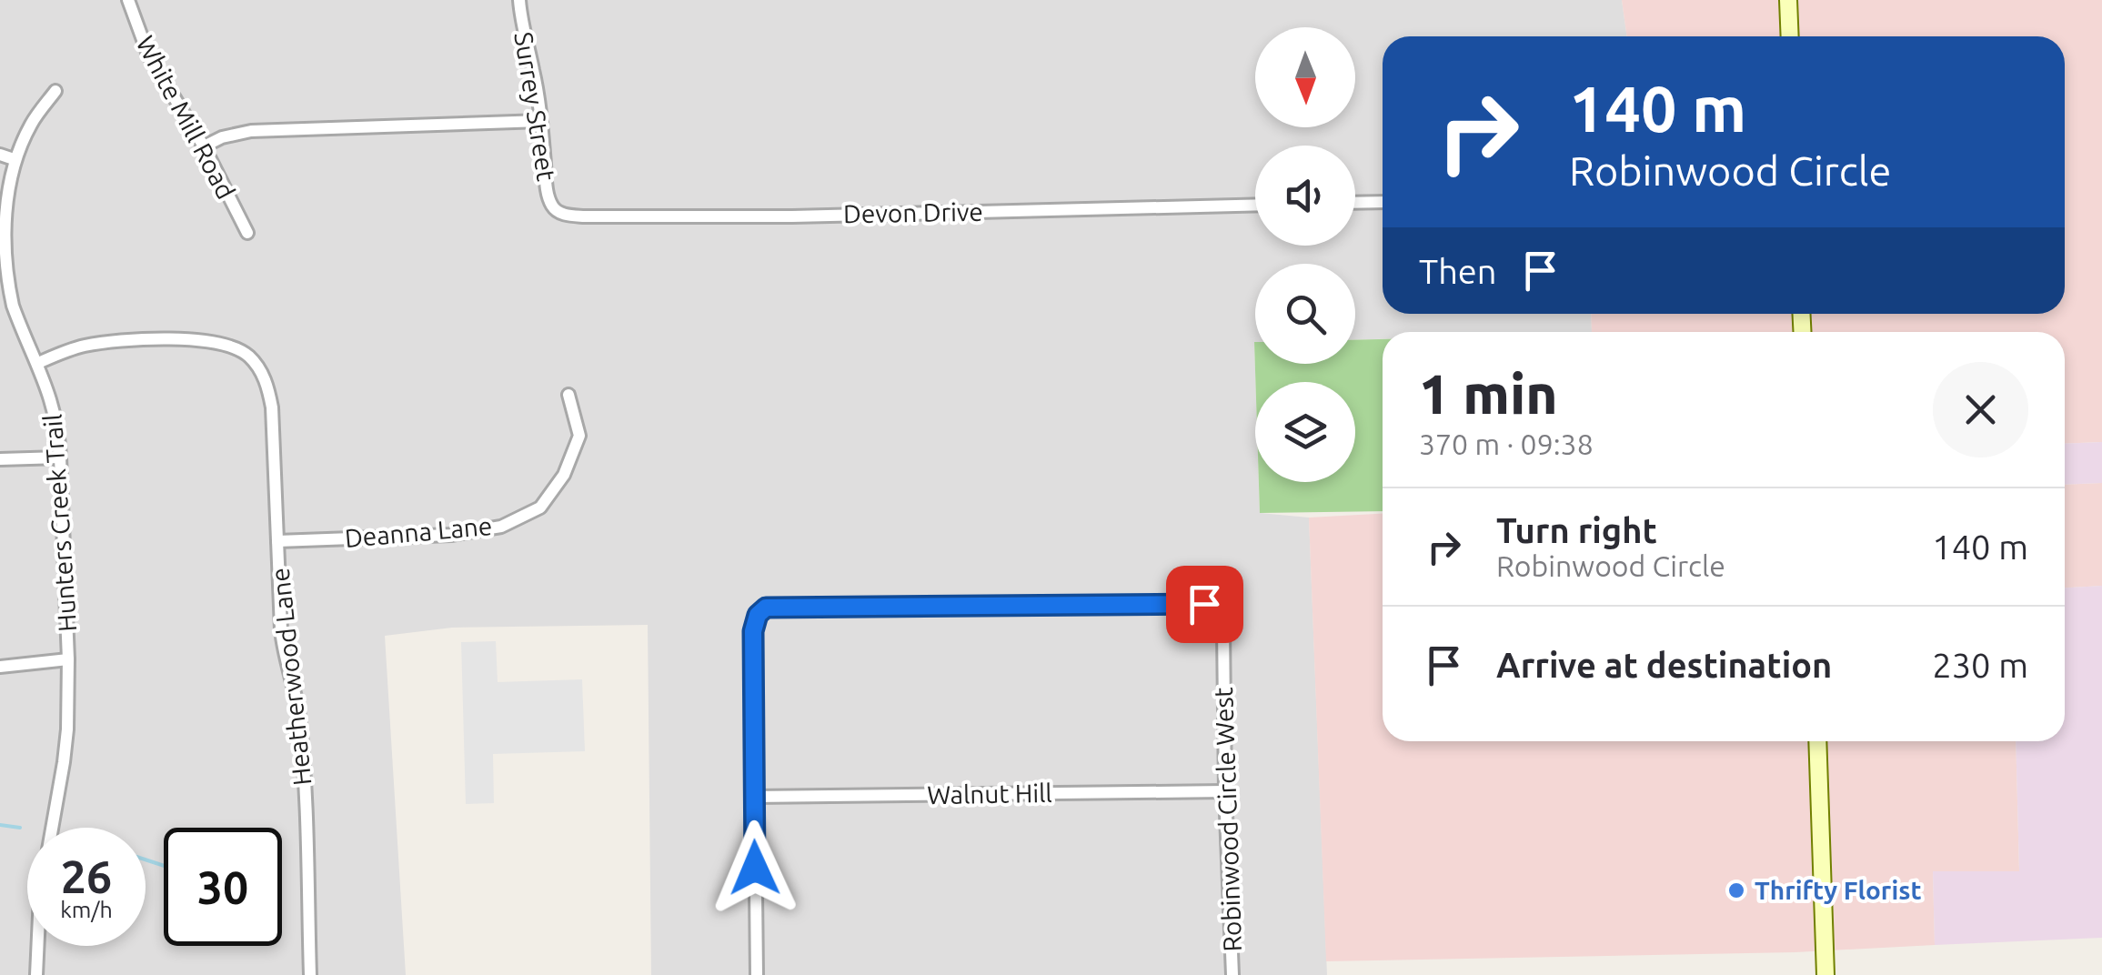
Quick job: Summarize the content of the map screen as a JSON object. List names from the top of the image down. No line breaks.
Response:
{"streets":{"street":["Surrey Street","White Mill Road","Devon Drive","Hunters Creek Trail","Deanna Lane","Heatherwood Lane","Walnut Hill","Robinwood Circle West"]},"crossings":[["Surrey Street","Devon Drive"],["Hunters Creek Trail","Heatherwood Lane"],["Deanna Lane","Heatherwood Lane"],["Walnut Hill","Robinwood Circle West"]],"places":["Thrifty Florist"],"north":"bottom","page":{"turn":["140 m","Robinwood Circle"],"then":"Then","heading":["1 min","370 m · 09:38"],"list":[{"name":"Turn right","note":"Robinwood Circle","value":"140 m"},{"name":"Arrive at destination","value":"230 m"}],"speed":"26 km/h","limit":"30"}}
